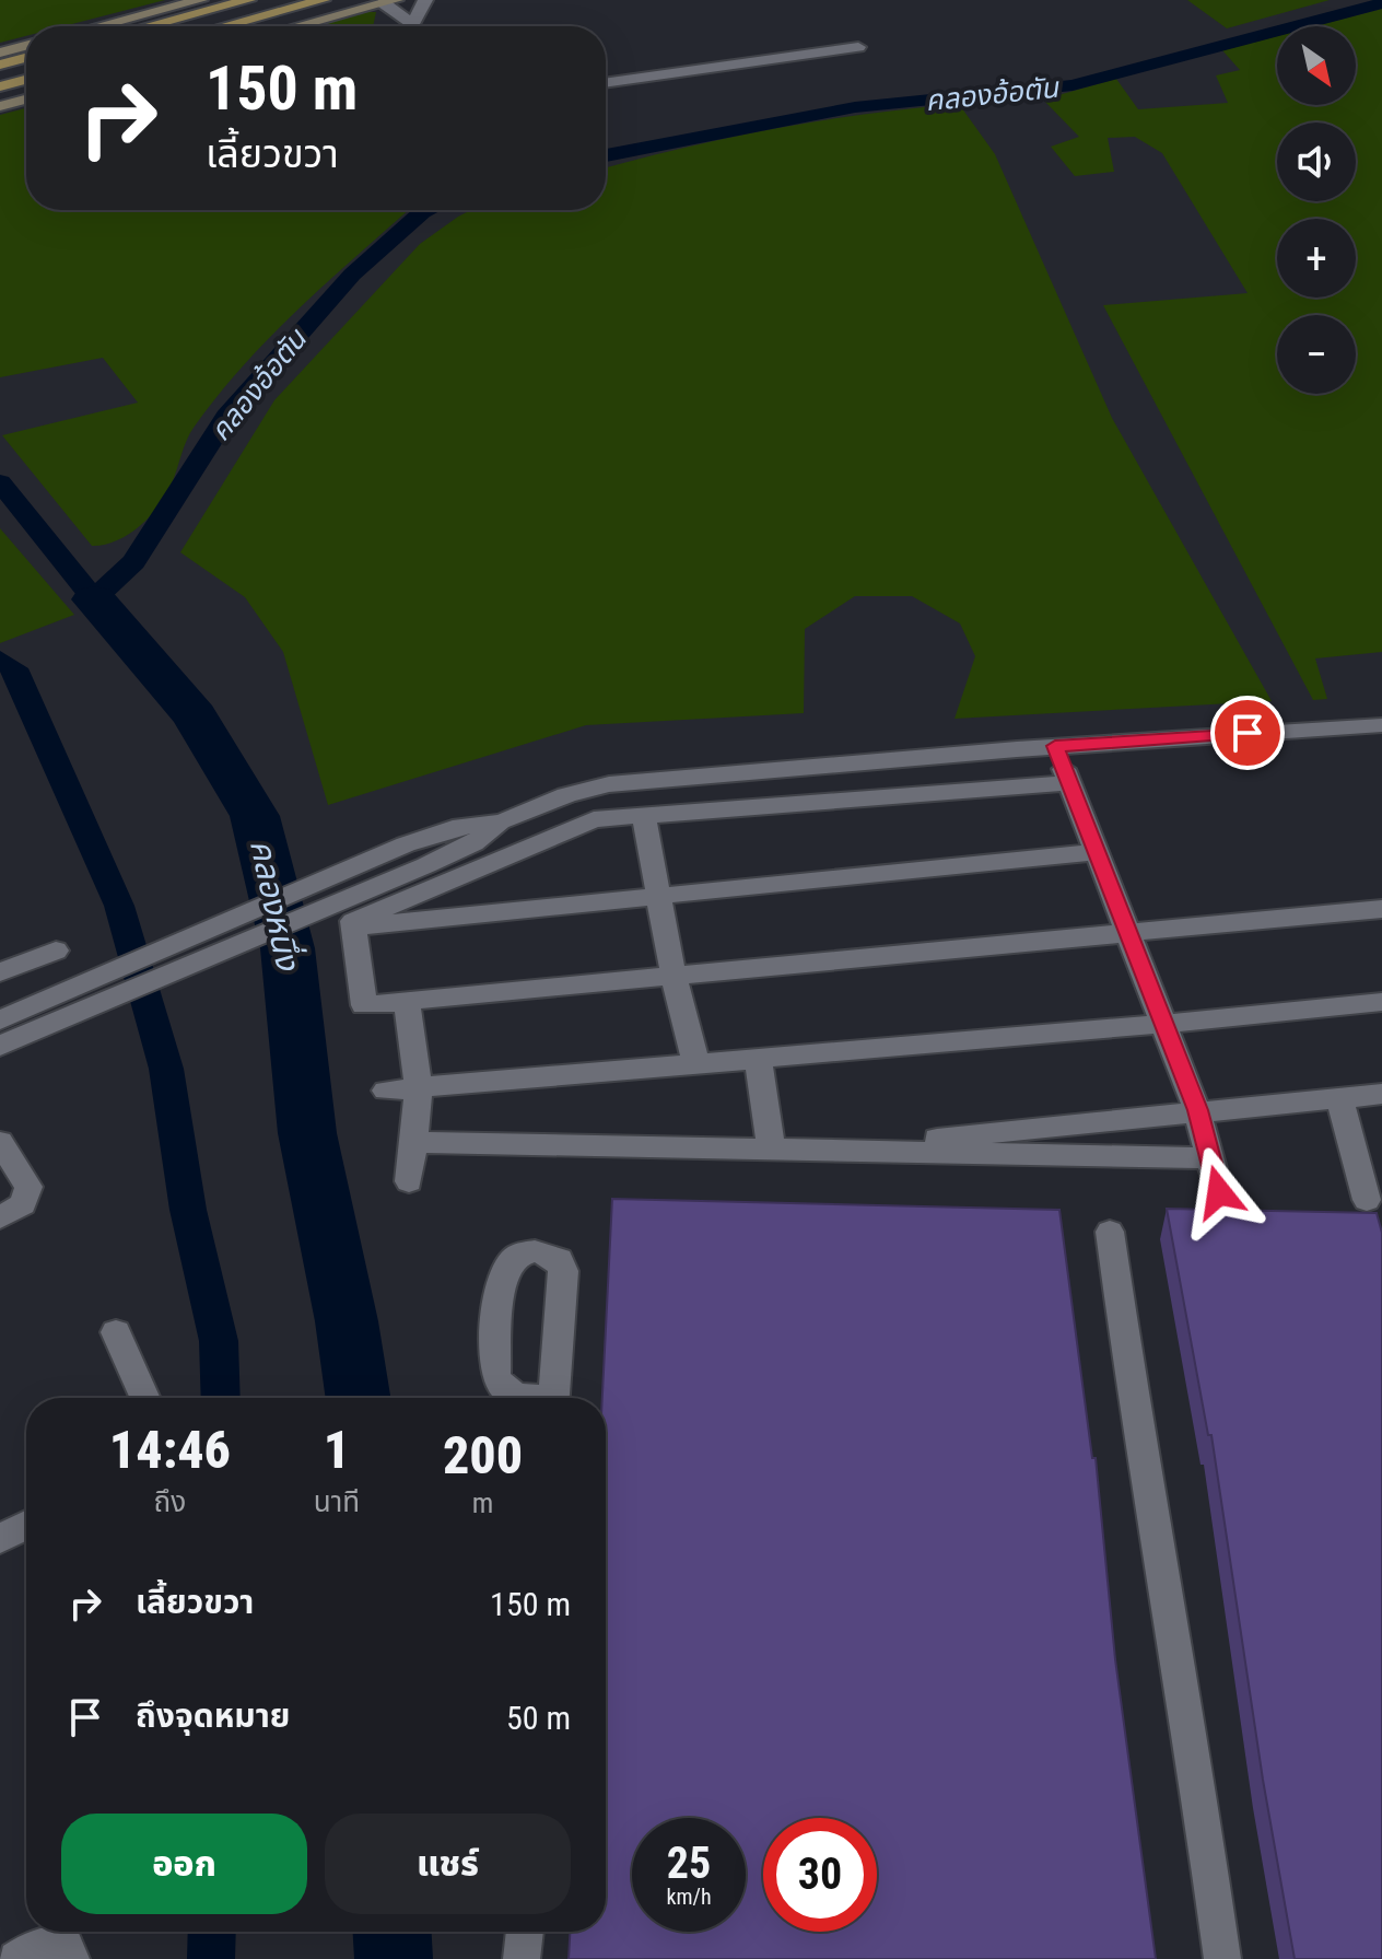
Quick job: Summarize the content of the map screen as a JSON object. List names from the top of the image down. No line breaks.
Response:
{"water":["คลองอ้อตัน","คลองหนึ่ง"],"north":"bottom right","page":{"map_buttons":["+","−"],"turn":["150 m","เลี้ยวขวา"],"eta":["14:46","ถึง","1","นาที","200","m"],"list":[{"name":"เลี้ยวขวา","value":"150 m"},{"name":"ถึงจุดหมาย","value":"50 m"}],"buttons":["ออก","แชร์"],"speed":"25 km/h","limit":"30"}}
